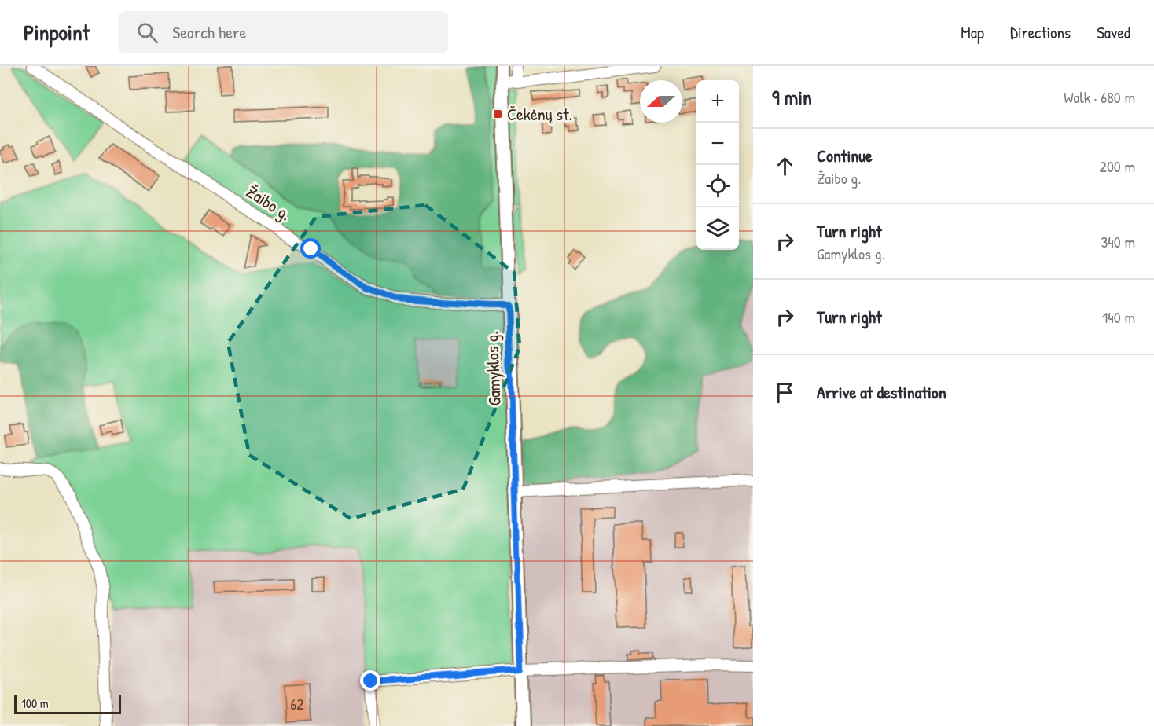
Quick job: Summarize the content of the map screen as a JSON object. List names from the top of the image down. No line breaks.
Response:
{"streets":{"main road":["Gamyklos g."],"street":["Žaibo g."]},"crossings":[["Žaibo g.","Gamyklos g."]],"places":{"transit":["Čekėnų st."]},"house_numbers":["62"],"scale_bar":"100 m","north":"left","page":{"header":"Pinpoint","search":"Search here","nav":["Map","Directions","Saved"],"heading":["9 min","Walk · 680 m"],"map_buttons":["+","−"],"list":[["Continue","Žaibo g.","200 m"],["Turn right","Gamyklos g.","340 m"],["Turn right","140 m"],"Arrive at destination"],"scale":"100 m"}}
